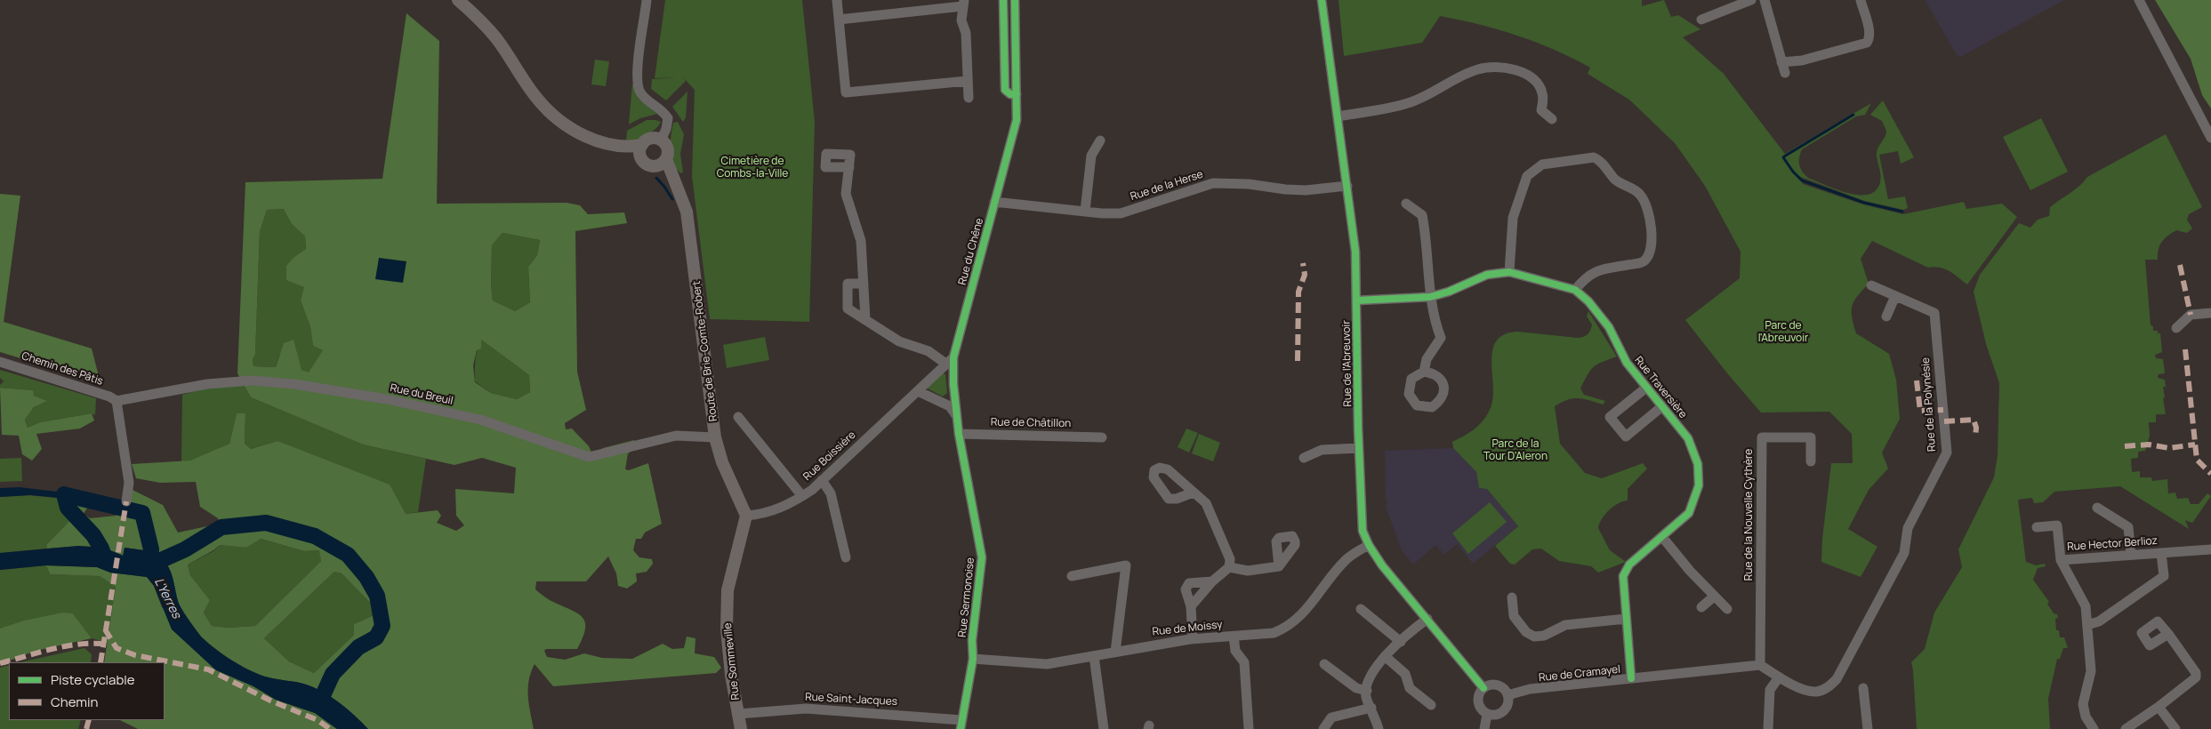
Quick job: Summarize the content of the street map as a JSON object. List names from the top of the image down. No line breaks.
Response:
{"streets":{"main road":["Route de Brie-Comte-Robert","Rue Sommeville"],"street":["Rue de la Herse","Rue du Chêne","Rue de l'Abreuvoir","Chemin des Pâtis","Rue Traversière","Rue du Breuil","Rue de la Polynésie","Rue de Châtillon","Rue Boissière","Rue de la Nouvelle Cythère","Rue Hector Berlioz","Rue Sermonoise","Rue de Moissy","Rue de Cramayel","Rue Saint-Jacques"]},"crossings":[["Rue de la Herse","Rue du Chêne"],["Rue de la Herse","Rue de l'Abreuvoir"],["Rue du Chêne","Rue Boissière"],["Rue du Chêne","Rue Sermonoise"],["Route de Brie-Comte-Robert","Rue du Breuil"],["Route de Brie-Comte-Robert","Rue Boissière"],["Route de Brie-Comte-Robert","Rue Sommeville"],["Rue de l'Abreuvoir","Rue Traversière"],["Rue de l'Abreuvoir","Rue de Moissy"],["Rue de l'Abreuvoir","Rue de Cramayel"],["Chemin des Pâtis","Rue du Breuil"],["Rue Traversière","Rue de Cramayel"],["Rue de Châtillon","Rue Sermonoise"],["Rue Boissière","Rue Sommeville"],["Rue de la Nouvelle Cythère","Rue de Cramayel"],["Rue Sermonoise","Rue de Moissy"],["Rue Sermonoise","Rue Saint-Jacques"],["Rue Sommeville","Rue Saint-Jacques"]],"water":["L'Yerres"],"parks":["Cimetière de Combs-la-Ville","Parc de l'Abreuvoir","Parc de la Tour D'Aleron"],"legend":["Piste cyclable","Chemin"]}
